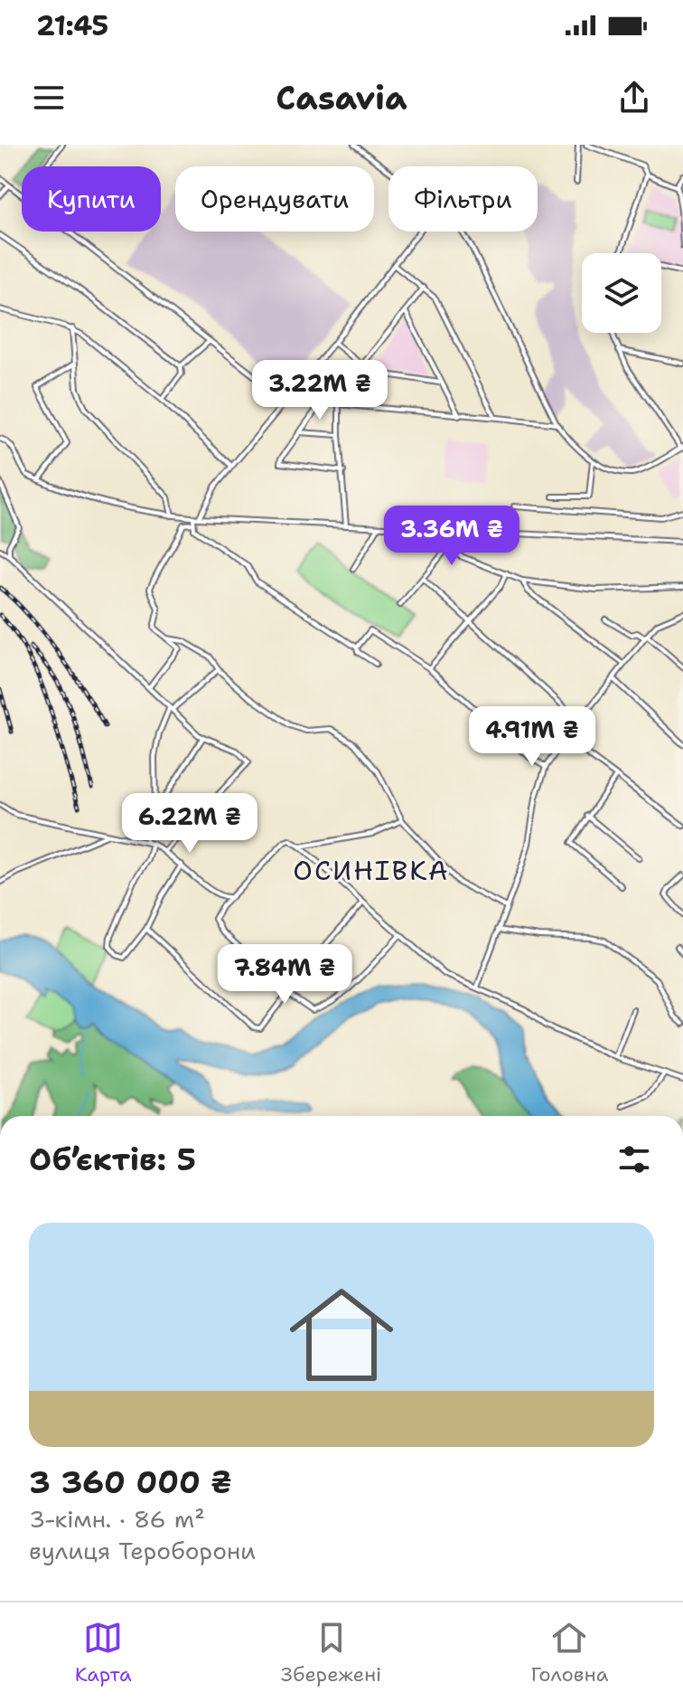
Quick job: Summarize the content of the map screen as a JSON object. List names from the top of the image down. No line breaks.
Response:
{"districts":["ОСИНІВКА"],"page":{"status":"21:45","header":"Casavia","chip":["Купити","Орендувати","Фільтри"],"price":["3.22M ₴","3.36M ₴","4.91M ₴","6.22M ₴","7.84M ₴"],"heading":"Об’єктів: 5","list":[{"name":"3 360 000 ₴","note":"3-кімн. · 86 m² · вулиця Тероборони"}],"tabs":["Карта","Збережені","Головна"]}}
